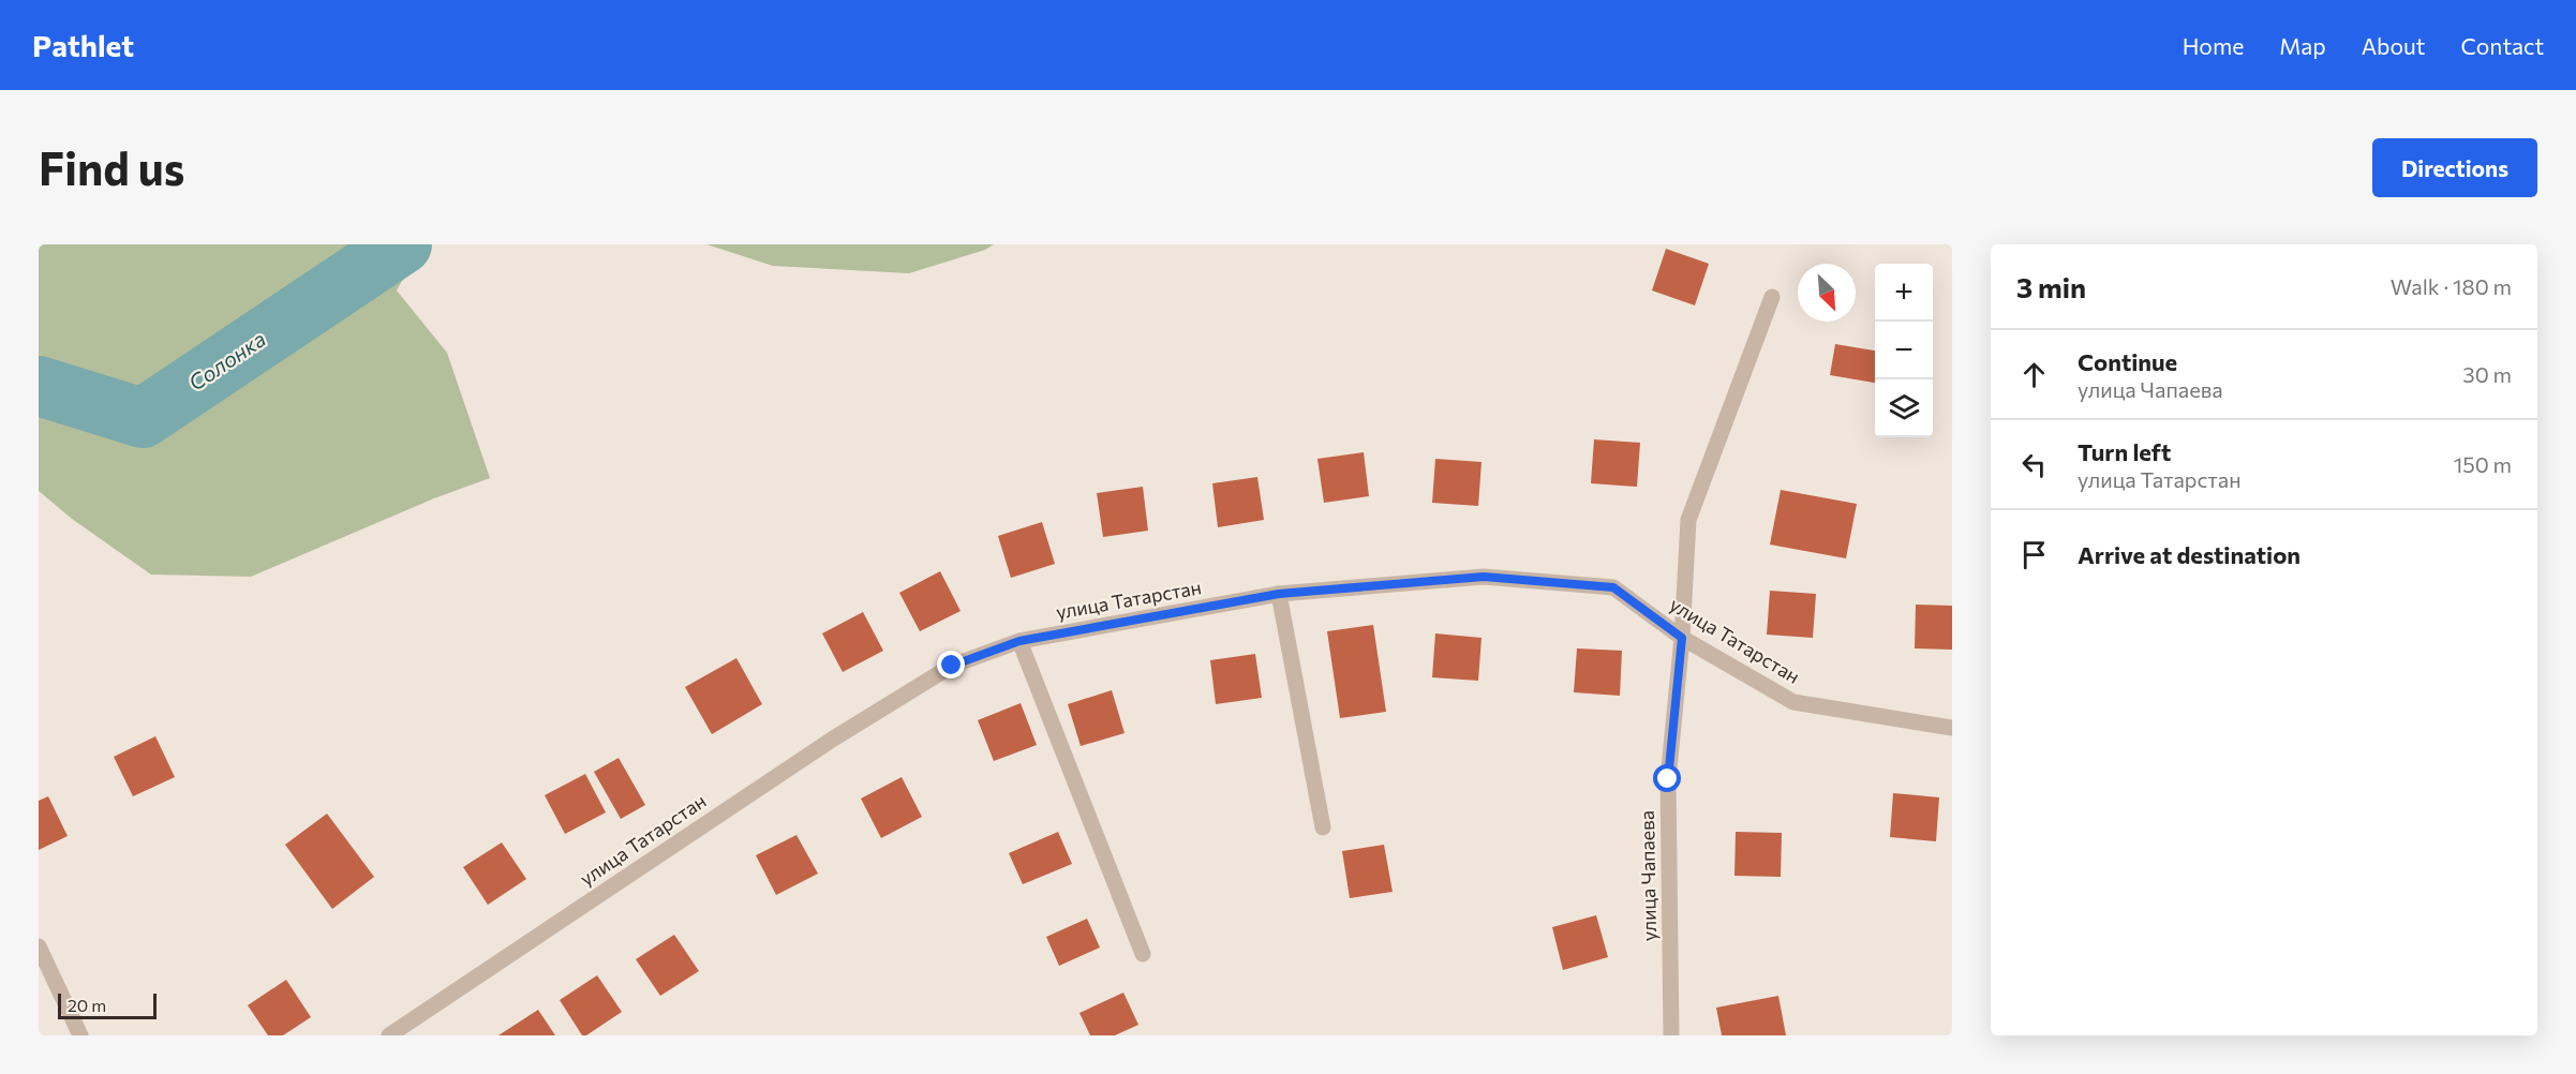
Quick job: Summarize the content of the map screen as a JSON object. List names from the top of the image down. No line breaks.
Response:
{"streets":{"street":["улица Татарстан","улица Чапаева"]},"crossings":[["улица Татарстан","улица Чапаева"]],"water":["Солонка"],"scale_bar":"20 m","north":"bottom right","page":{"header":"Pathlet","nav":["Home","Map","About","Contact"],"buttons":"Directions","title":"Find us","heading":["3 min","Walk · 180 m"],"map_buttons":["+","−"],"list":[["Continue","улица Чапаева","30 m"],["Turn left","улица Татарстан","150 m"],"Arrive at destination"],"scale":"20 m"}}
